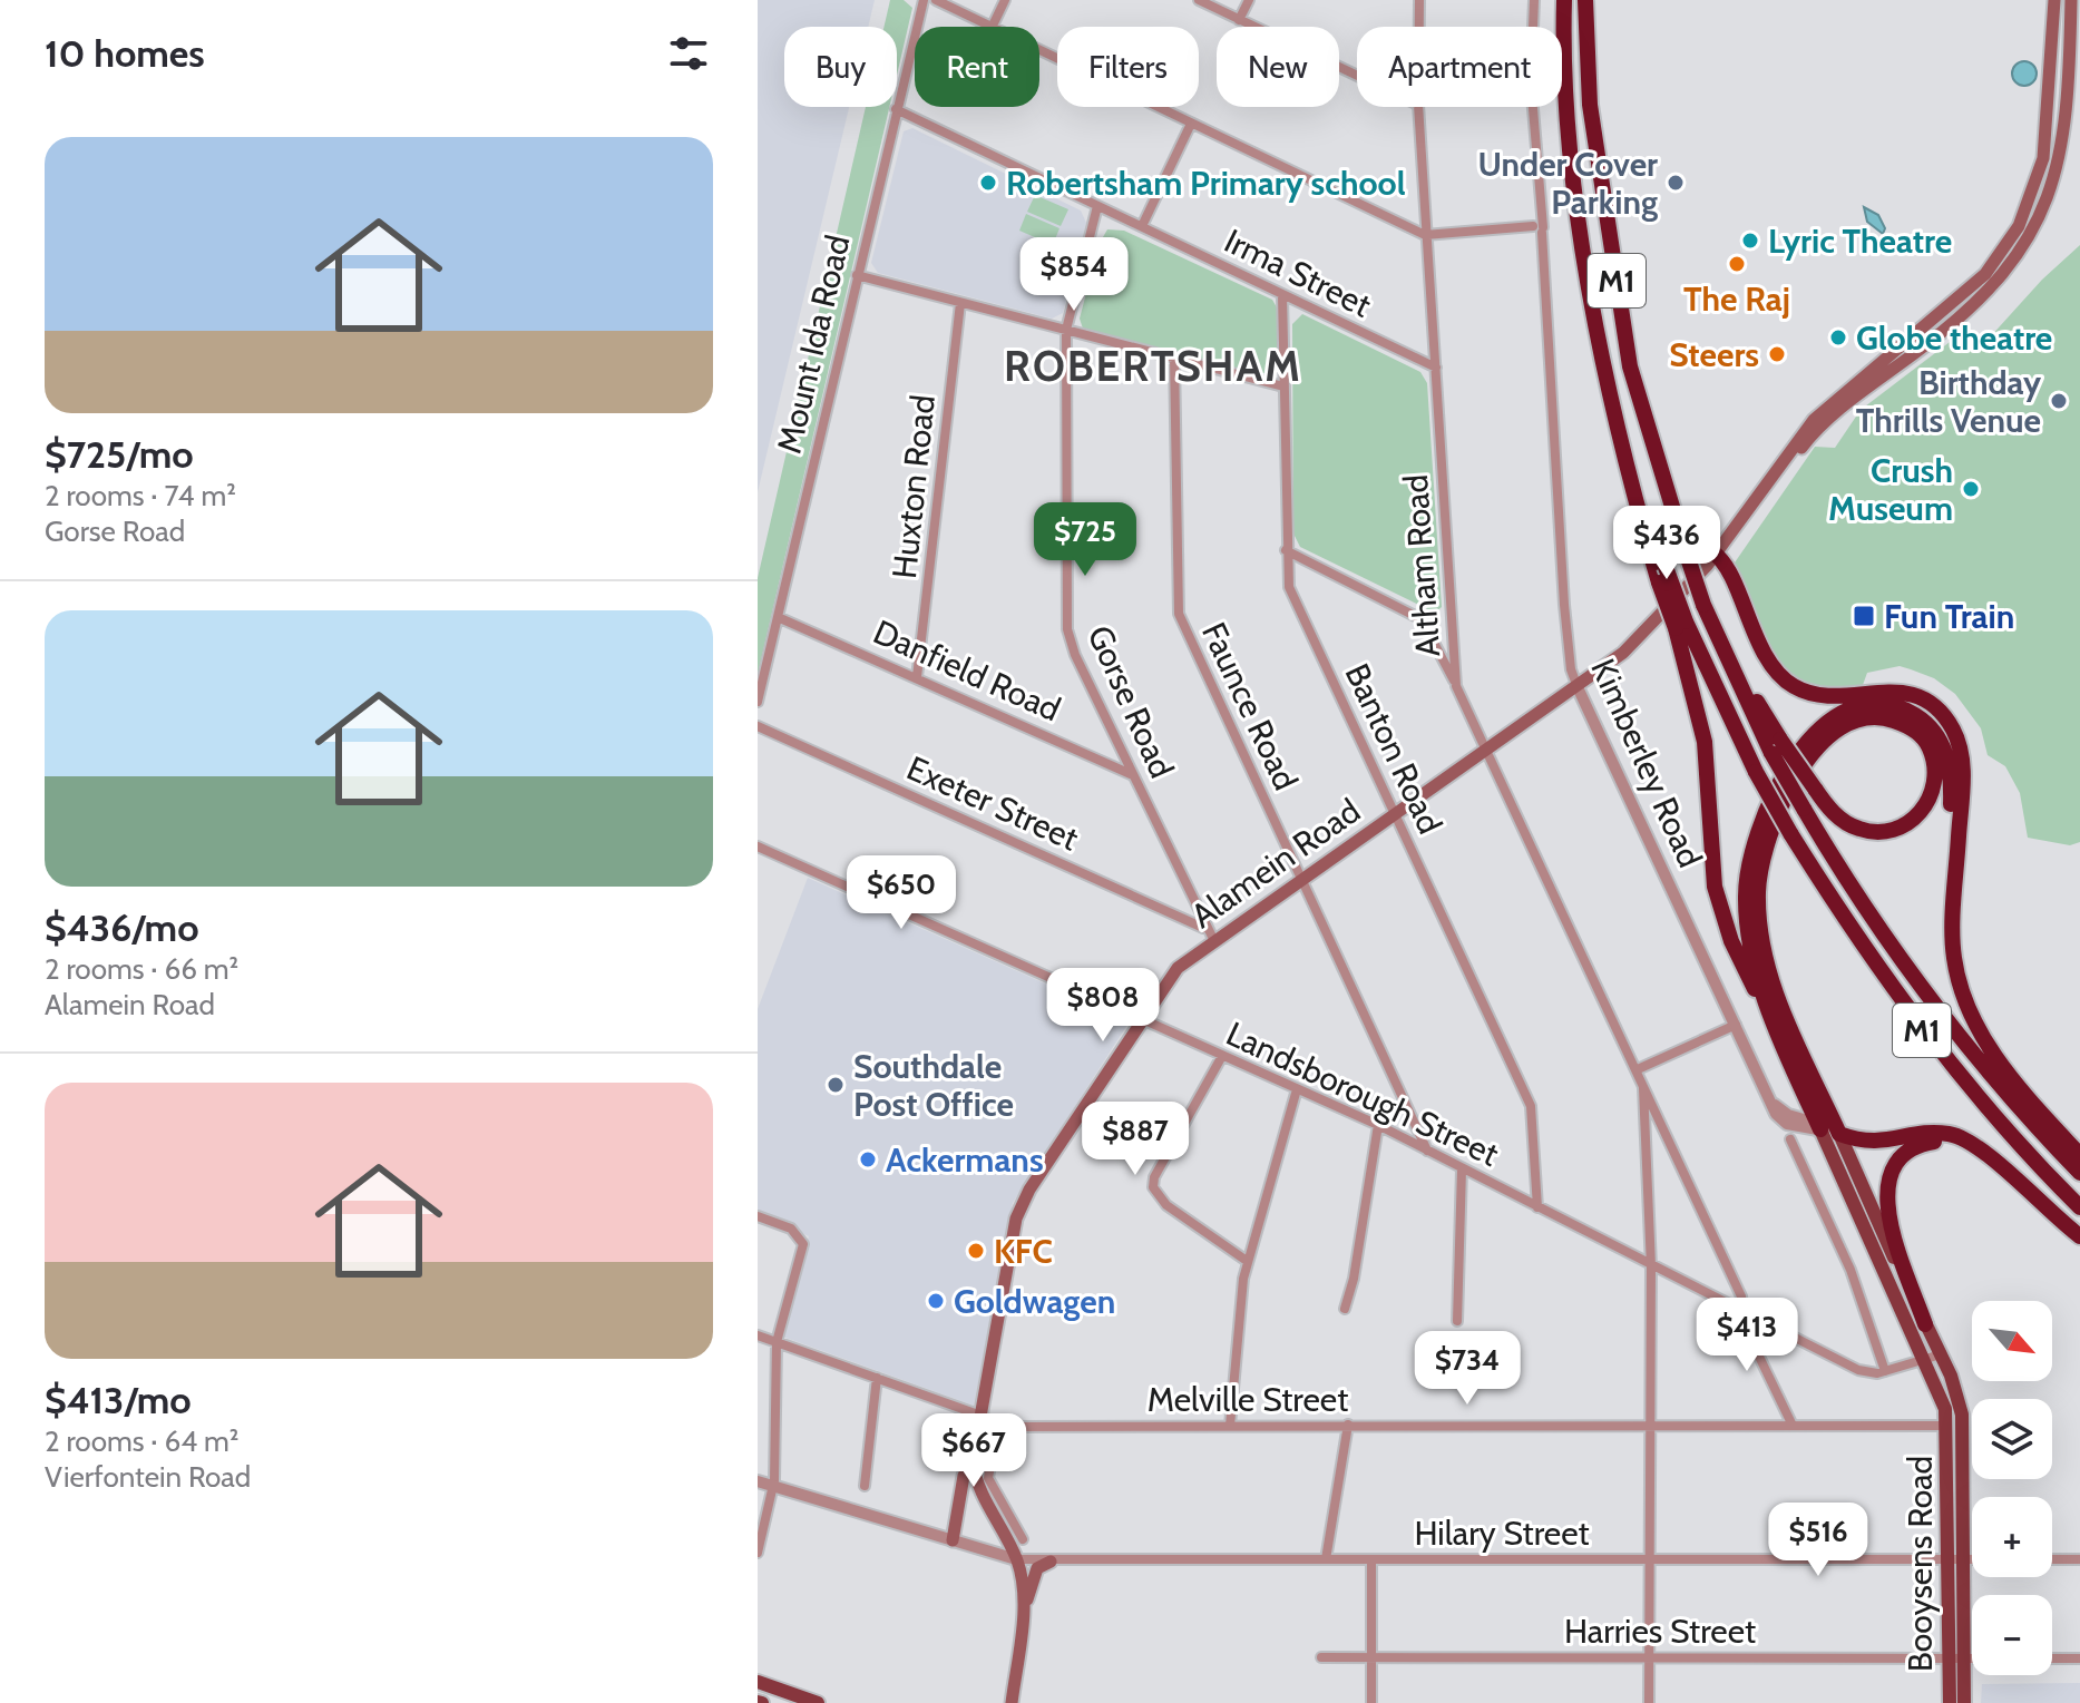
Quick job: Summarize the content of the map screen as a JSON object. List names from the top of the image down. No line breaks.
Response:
{"streets":{"highway":["M1"],"main road":["Alamein Road","Booysens Road"],"street":["Irma Street","Mount Ida Road","Huxton Road","Altham Road","Danfield Road","Gorse Road","Faunce Road","Banton Road","Kimberley Road","Exeter Street","Landsborough Street","Melville Street","Hilary Street","Harries Street"]},"crossings":[["Irma Street","Mount Ida Road"],["Irma Street","Altham Road"],["Irma Street","Gorse Road"],["Irma Street","Banton Road"],["Mount Ida Road","Danfield Road"],["Huxton Road","Danfield Road"],["Altham Road","Alamein Road"],["Altham Road","Landsborough Street"],["Altham Road","Melville Street"],["Altham Road","Hilary Street"],["Altham Road","Harries Street"],["Danfield Road","Gorse Road"],["Gorse Road","Exeter Street"],["Gorse Road","Alamein Road"],["Faunce Road","Alamein Road"],["Faunce Road","Landsborough Street"],["Banton Road","Alamein Road"],["Banton Road","Landsborough Street"],["Kimberley Road","Alamein Road"],["Kimberley Road","Booysens Road"],["Exeter Street","Alamein Road"],["Alamein Road","Landsborough Street"],["Alamein Road","Hilary Street"],["Landsborough Street","Booysens Road"],["Melville Street","Booysens Road"],["Hilary Street","Booysens Road"],["Booysens Road","Harries Street"]],"districts":["ROBERTSHAM"],"places":{"other":["Robertsham Primary school","Under Cover Parking","Lyric Theatre","The Raj","Globe theatre","Steers","Birthday Thrills Venue","Crush Museum","Southdale Post Office","Ackermans","KFC","Goldwagen"],"transit":["Fun Train"]},"north":"bottom right","page":{"heading":"10 homes","chip":["Buy","Rent","Filters","New","Apartment"],"list":[{"name":"$725/mo","note":"2 rooms · 74 m² · Gorse Road"},{"name":"$436/mo","note":"2 rooms · 66 m² · Alamein Road"},{"name":"$413/mo","note":"2 rooms · 64 m² · Vierfontein Road"}],"price":["$854","$725","$436","$650","$808","$887","$413","$734","$667","$516"],"map_buttons":["+","−"]}}
